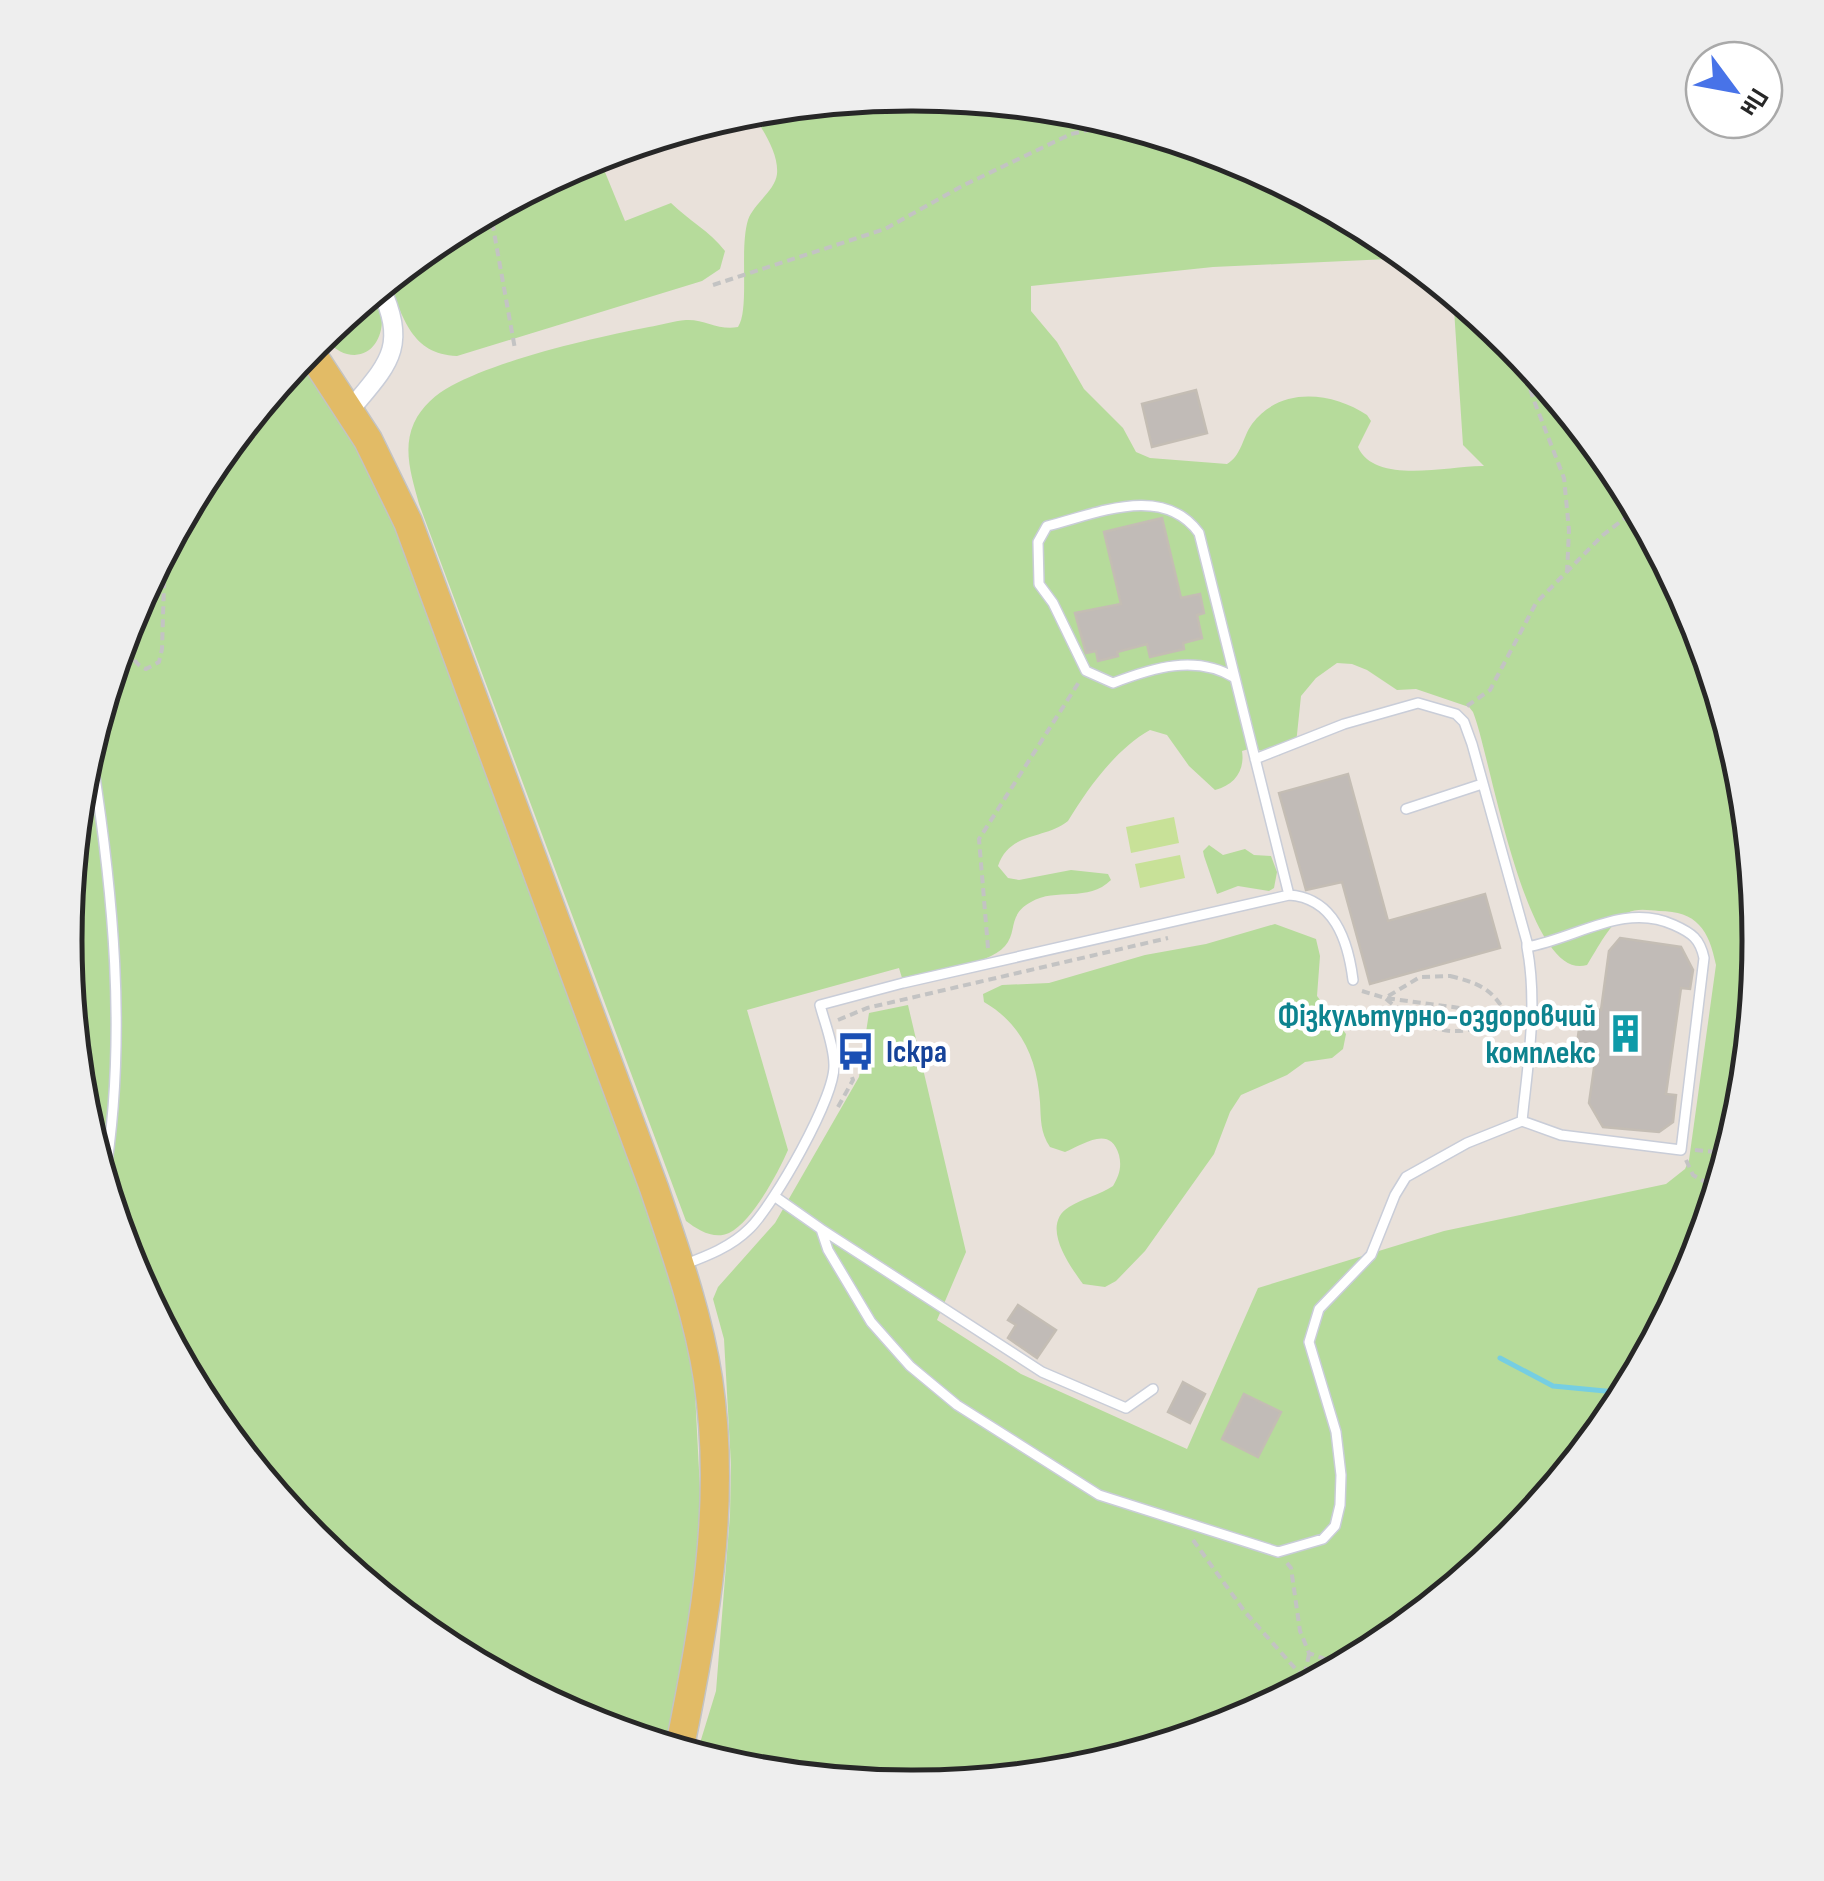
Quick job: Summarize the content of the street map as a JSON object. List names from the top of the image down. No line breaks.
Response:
{"places":{"building":["Фізкультурно-оздоровчий комплекс"],"bus stop":["Іскра"]},"north":"bottom right"}
